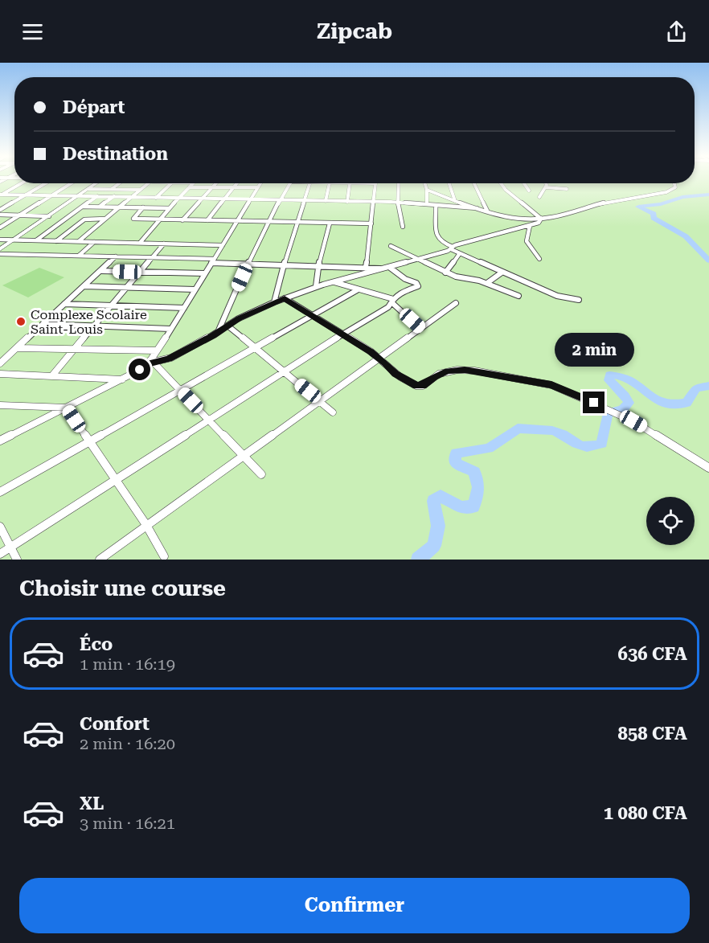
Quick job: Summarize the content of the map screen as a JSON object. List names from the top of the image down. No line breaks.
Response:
{"places":["Complexe Scolaire Saint-Louis"],"page":{"header":"Zipcab","banner":["Départ","Destination"],"bubble":"2 min","heading":"Choisir une course","list":[{"name":"Éco","note":"1 min · 16:19","value":"636 CFA"},{"name":"Confort","note":"2 min · 16:20","value":"858 CFA"},{"name":"XL","note":"3 min · 16:21","value":"1 080 CFA"}],"buttons":"Confirmer"}}
